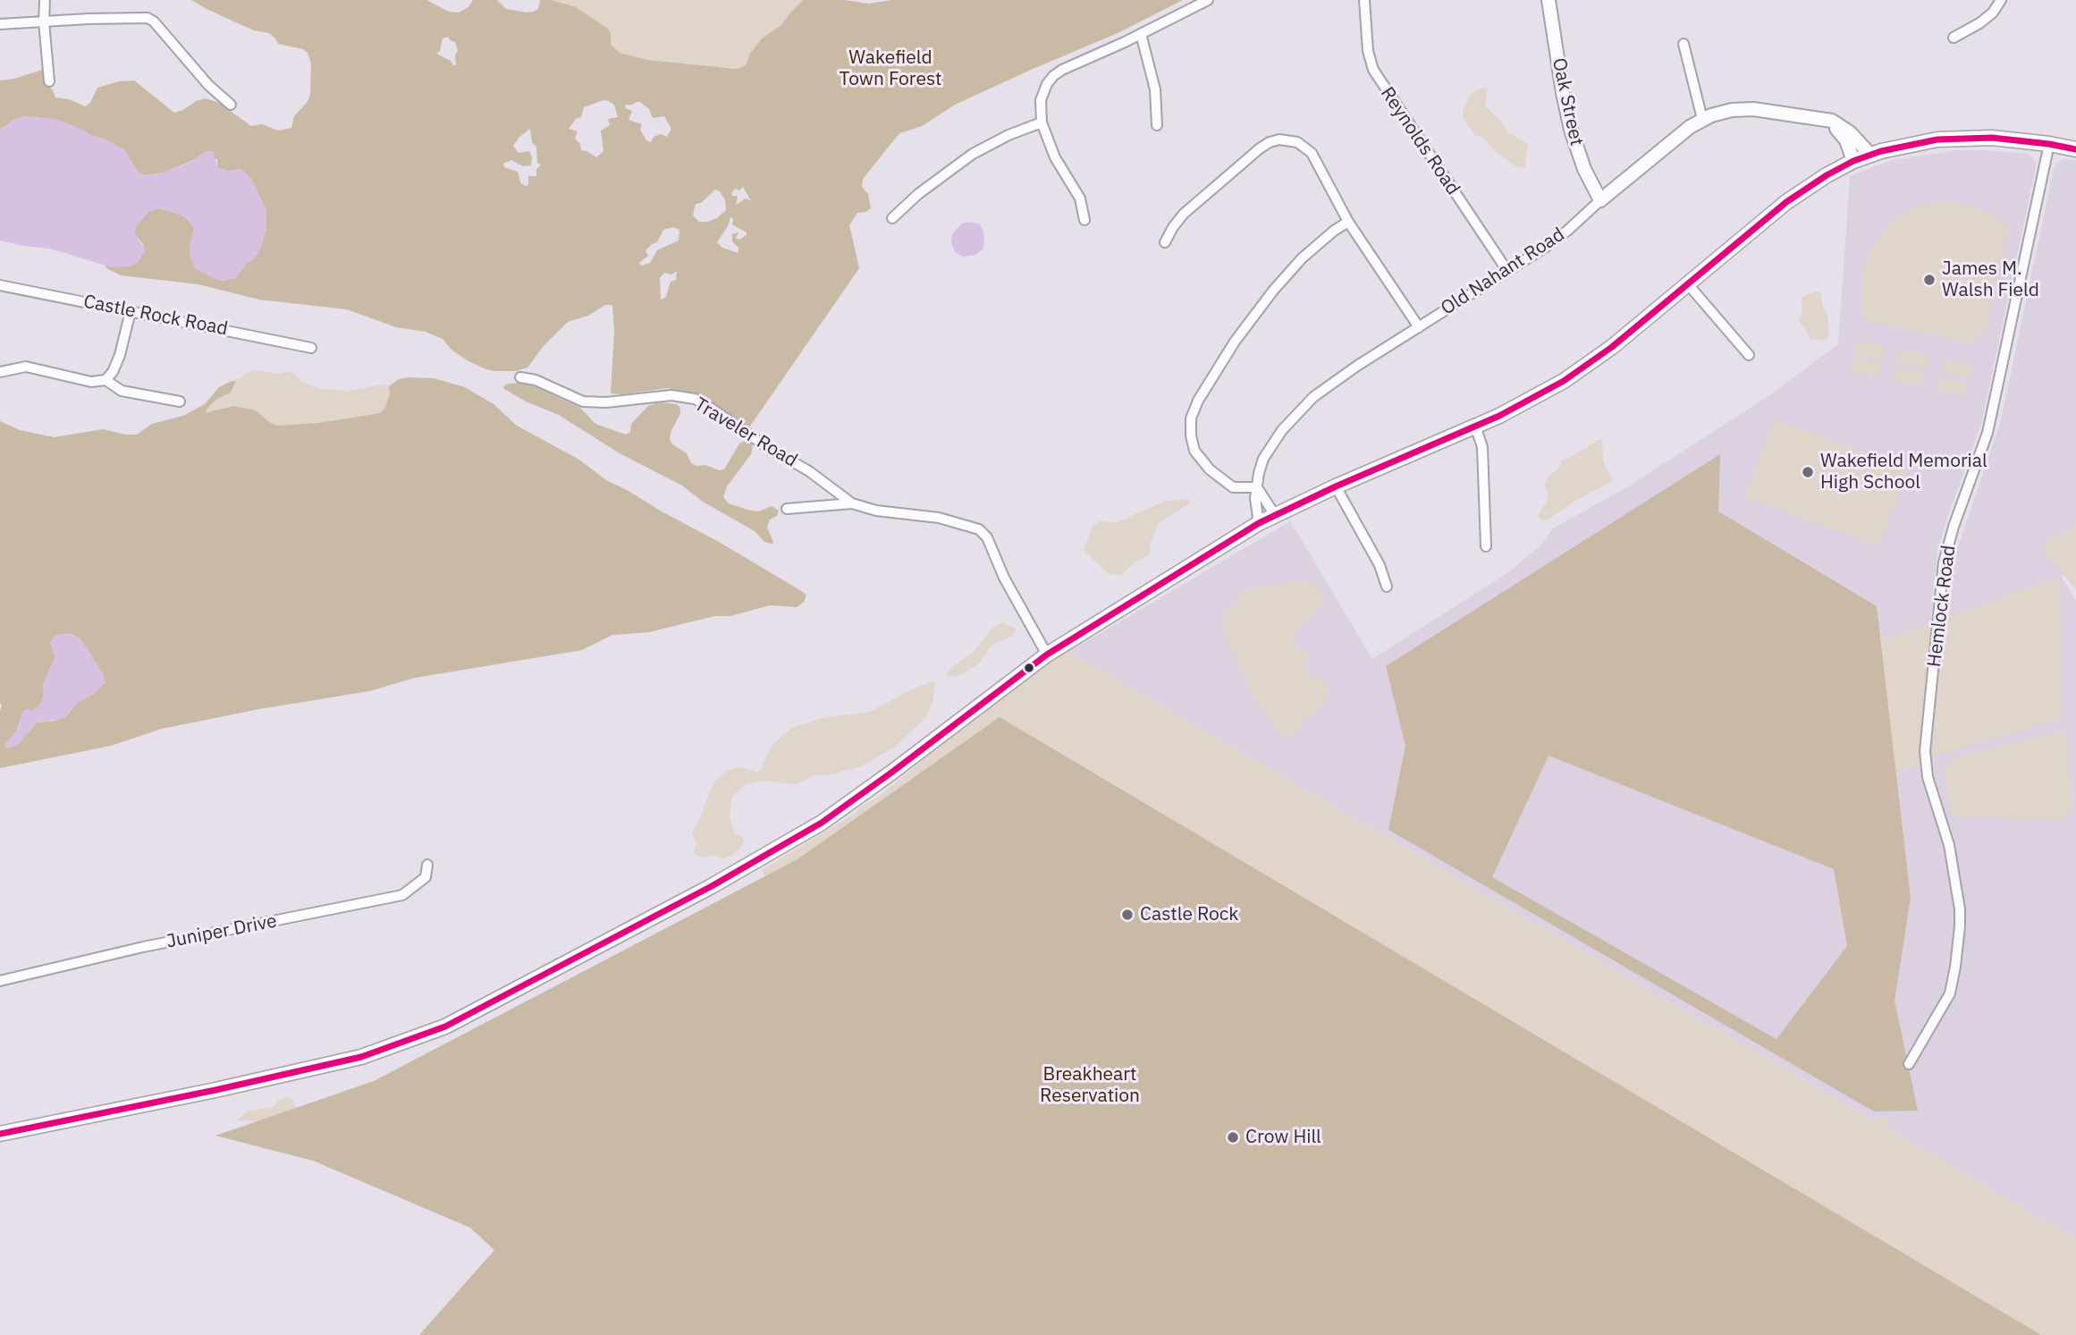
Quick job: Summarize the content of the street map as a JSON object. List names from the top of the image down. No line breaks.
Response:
{"streets":{"street":["Oak Street","Reynolds Road","Old Nahant Road","Castle Rock Road","Traveler Road","Hemlock Road","Juniper Drive"]},"crossings":[["Oak Street","Old Nahant Road"],["Reynolds Road","Old Nahant Road"]],"parks":["Wakefield Town Forest","Breakheart Reservation"],"places":["James M. Walsh Field","Wakefield Memorial High School","Castle Rock","Crow Hill"]}
